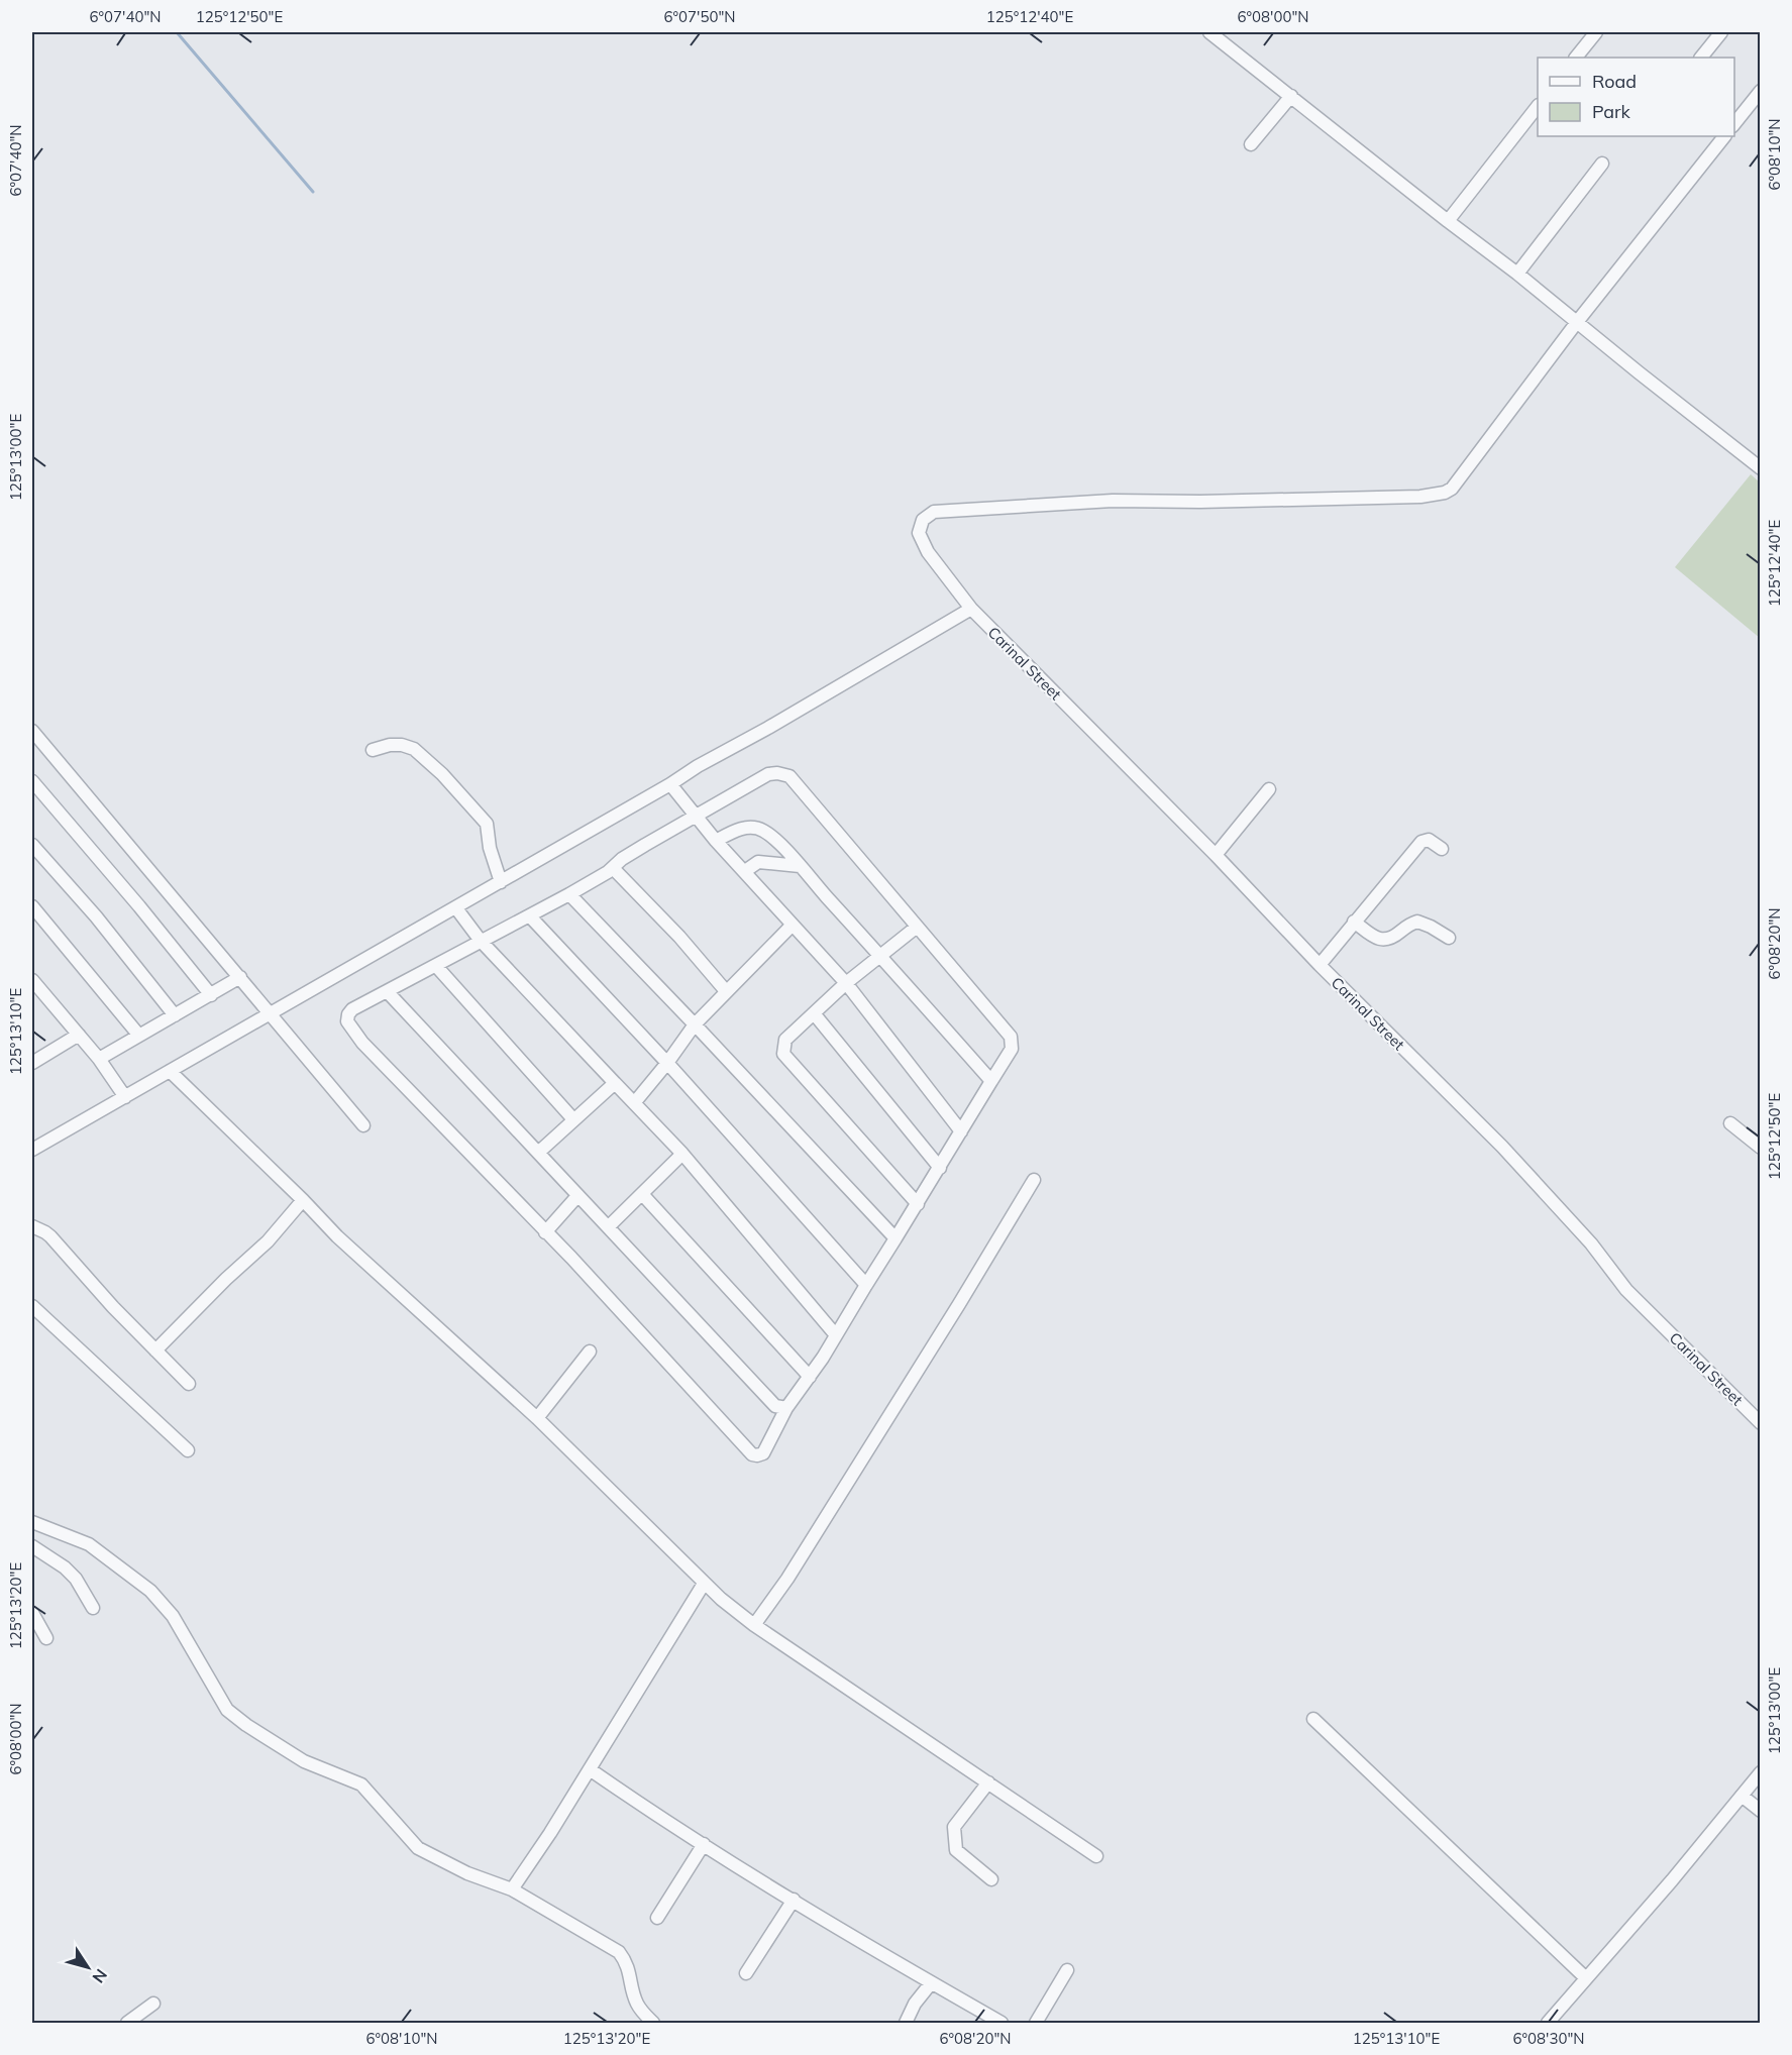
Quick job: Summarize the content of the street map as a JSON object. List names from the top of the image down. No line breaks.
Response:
{"streets":{"street":["Carinal Street"]},"legend":["Road","Park"],"north":"bottom right","coordinates":["6°07'40\"N","125°12'50\"E","6°07'50\"N","125°12'40\"E","6°08'00\"N","6°08'10\"N","125°13'00\"E","6°08'20\"N","125°13'10\"E","125°13'20\"E","6°08'30\"N"]}
